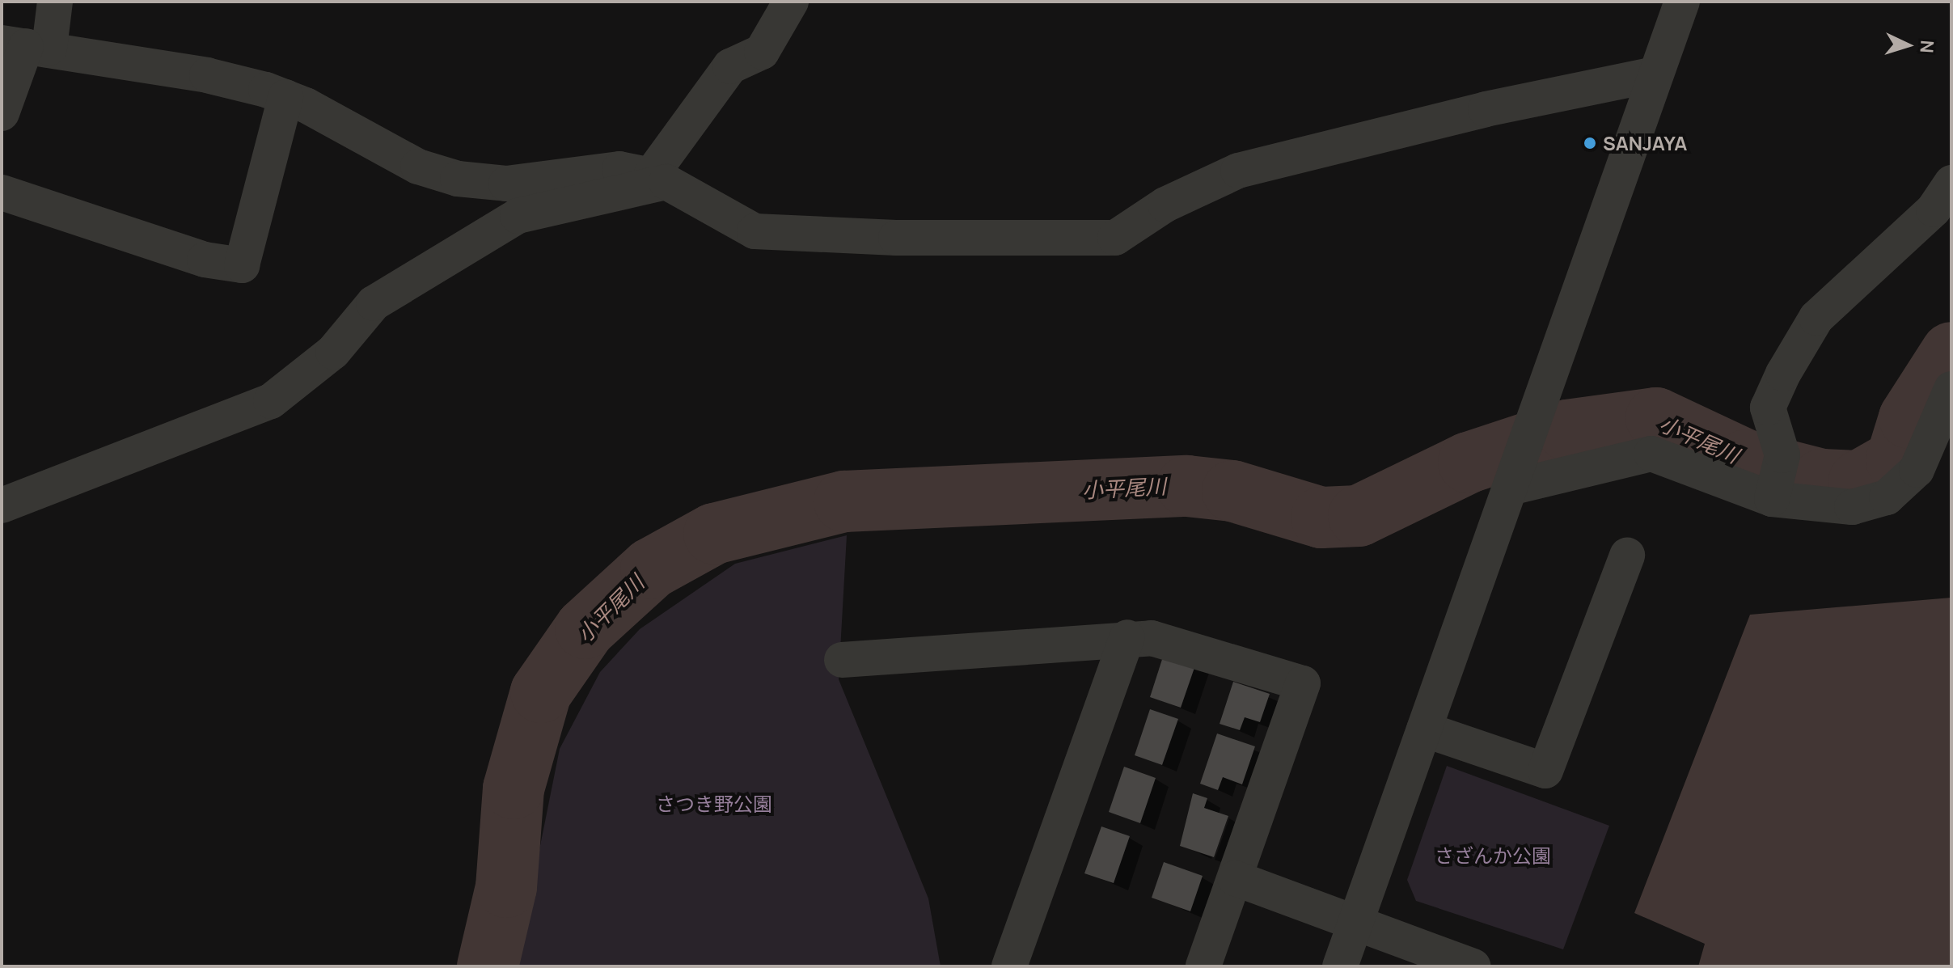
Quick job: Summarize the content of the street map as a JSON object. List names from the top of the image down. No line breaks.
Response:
{"water":["小平尾川"],"parks":["さつき野公園","さざんか公園"],"places":["SANJAYA"],"north":"right"}
